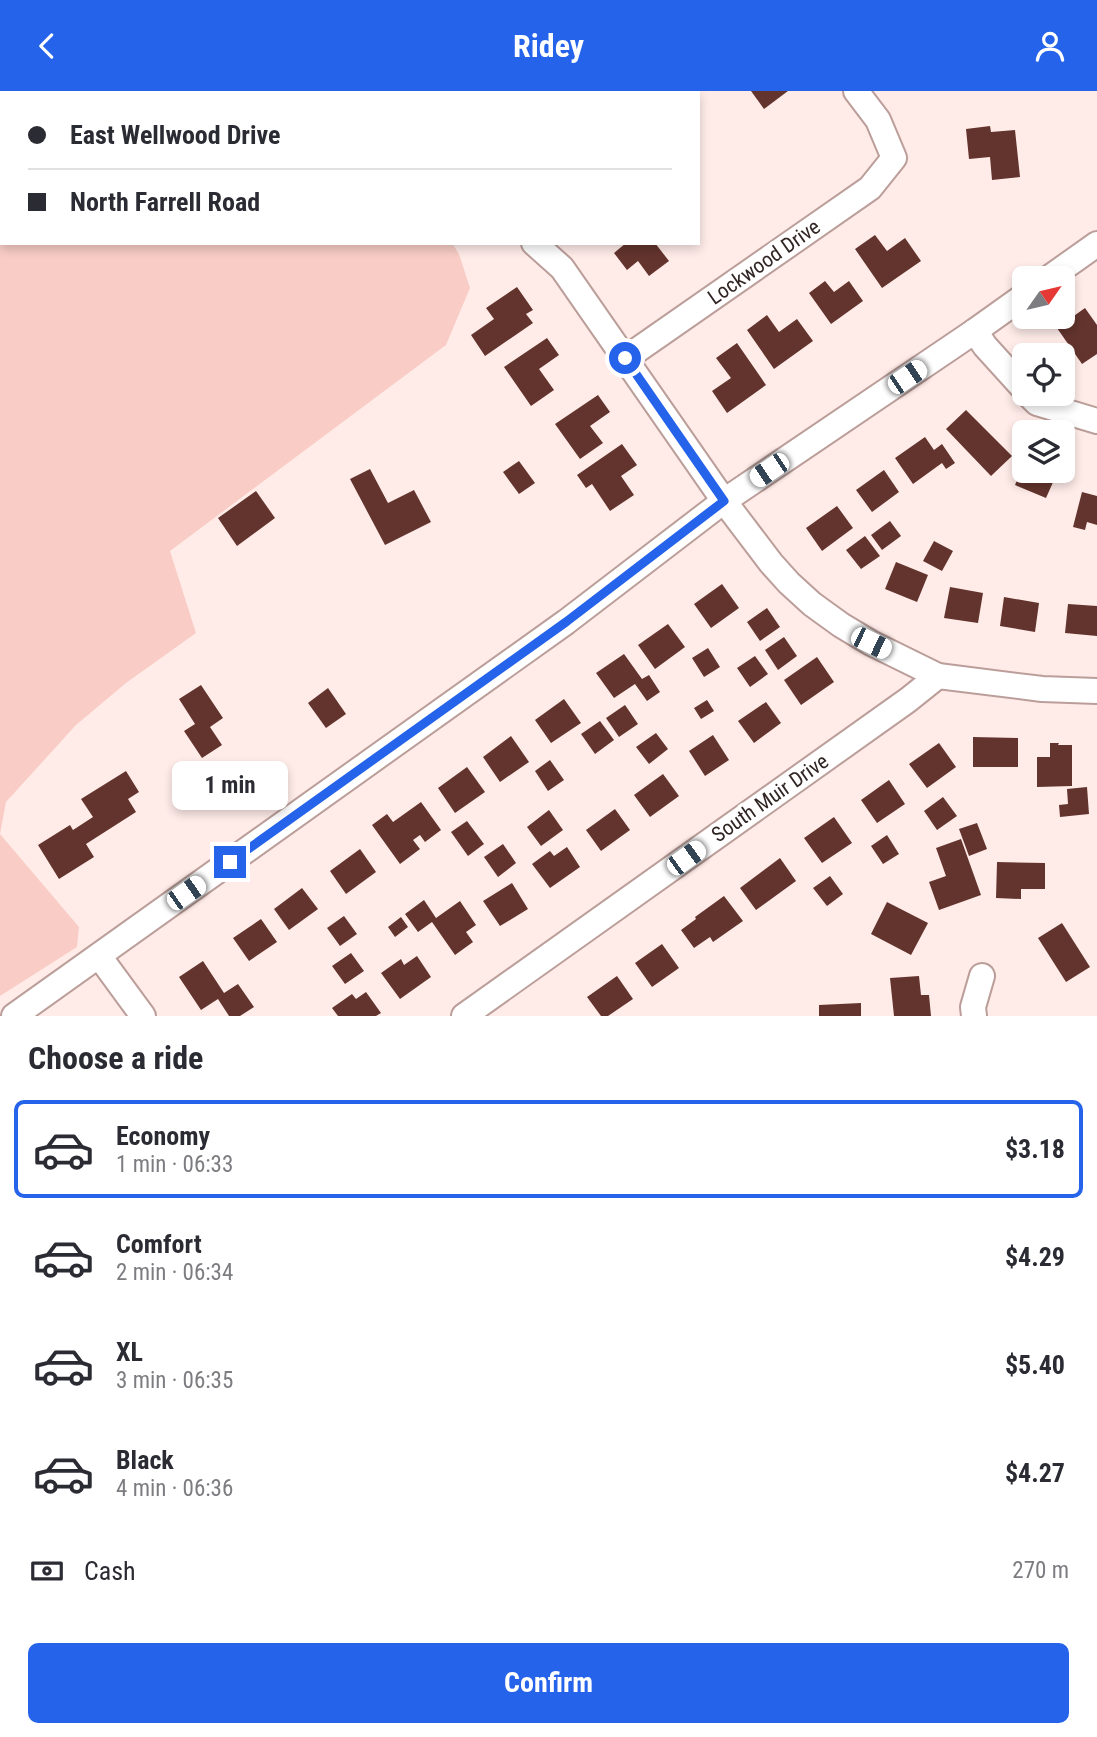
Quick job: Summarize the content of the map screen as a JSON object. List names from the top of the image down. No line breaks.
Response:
{"streets":{"street":["Lockwood Drive","South Muir Drive"]},"north":"top right","page":{"header":"Ridey","banner":["East Wellwood Drive","North Farrell Road"],"bubble":"1 min","heading":"Choose a ride","list":[{"name":"Economy","note":"1 min · 06:33","value":"$3.18"},{"name":"Comfort","note":"2 min · 06:34","value":"$4.29"},{"name":"XL","note":"3 min · 06:35","value":"$5.40"},{"name":"Black","note":"4 min · 06:36","value":"$4.27"}],"pay":["Cash","270 m"],"buttons":"Confirm"}}
